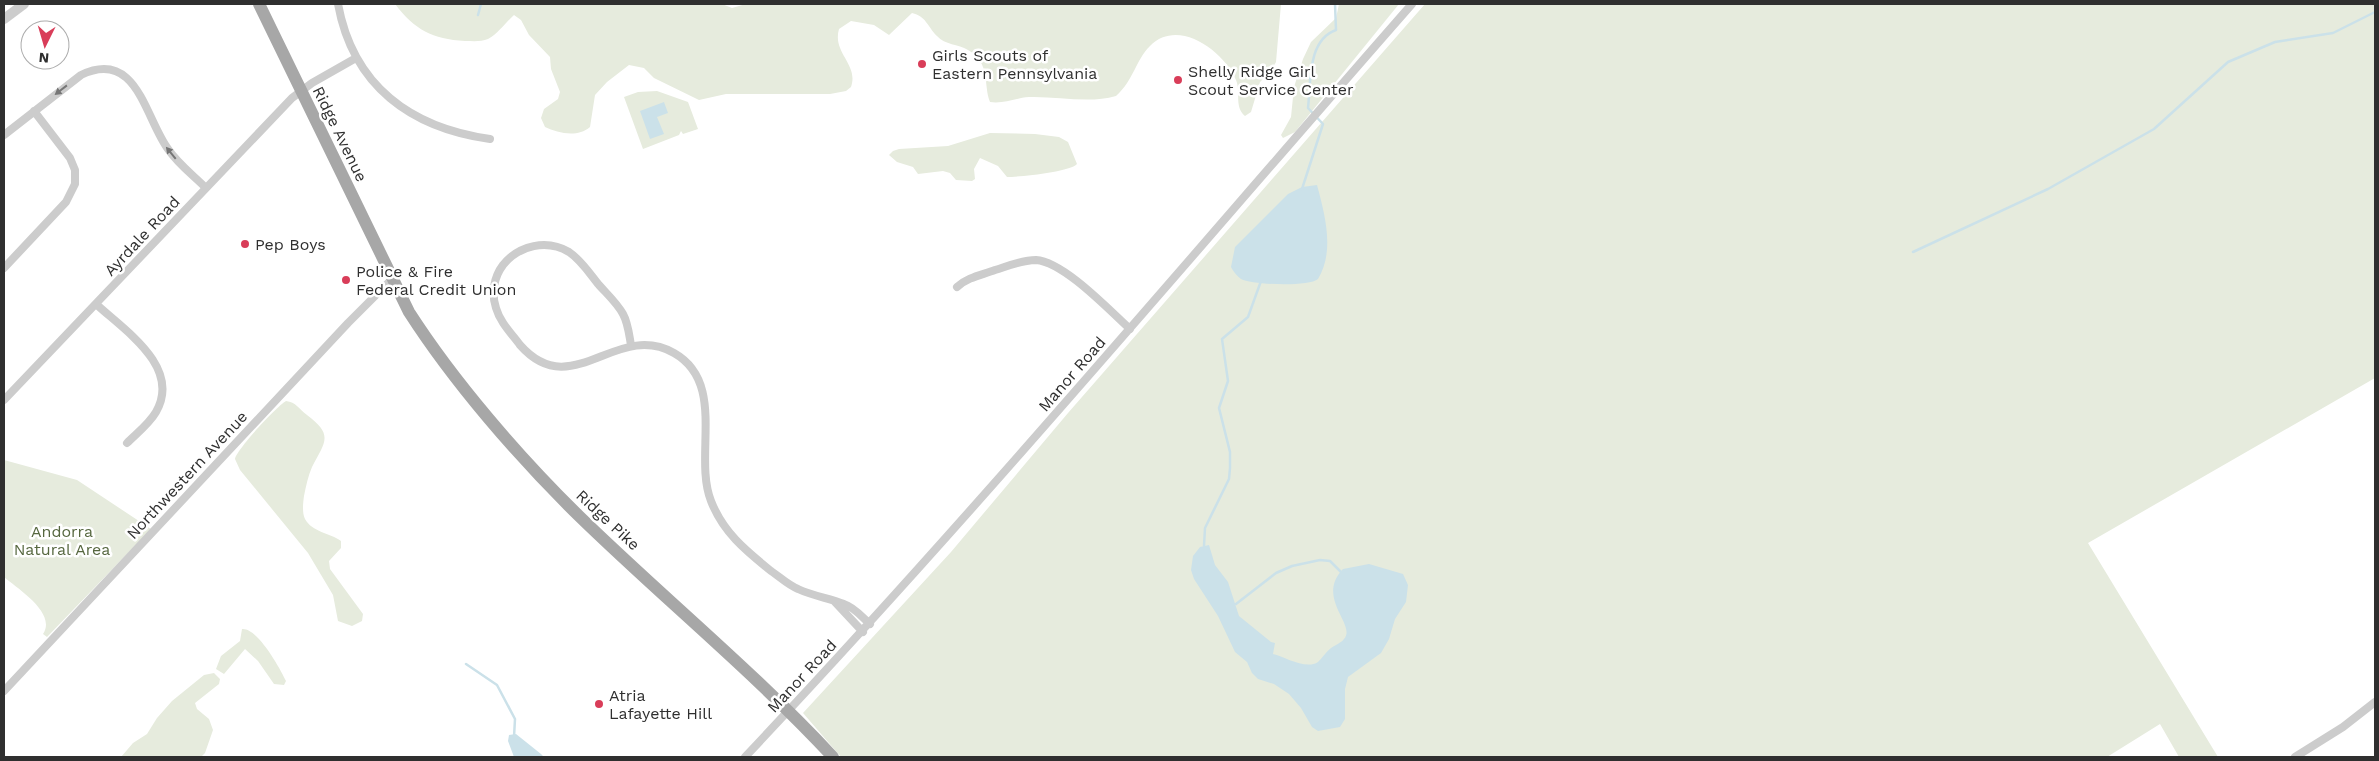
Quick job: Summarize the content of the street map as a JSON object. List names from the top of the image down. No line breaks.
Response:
{"streets":{"main road":["Ridge Avenue","Ridge Pike"],"street":["Ayrdale Road","Manor Road","Northwestern Avenue"]},"crossings":[["Ridge Avenue","Ayrdale Road"],["Ridge Avenue","Northwestern Avenue"],["Ridge Avenue","Ridge Pike"],["Manor Road","Ridge Pike"],["Northwestern Avenue","Ridge Pike"]],"parks":["Andorra Natural Area"],"places":["Girls Scouts of Eastern Pennsylvania","Shelly Ridge Girl Scout Service Center","Pep Boys","Police & Fire Federal Credit Union","Atria Lafayette Hill"],"north":"bottom"}
